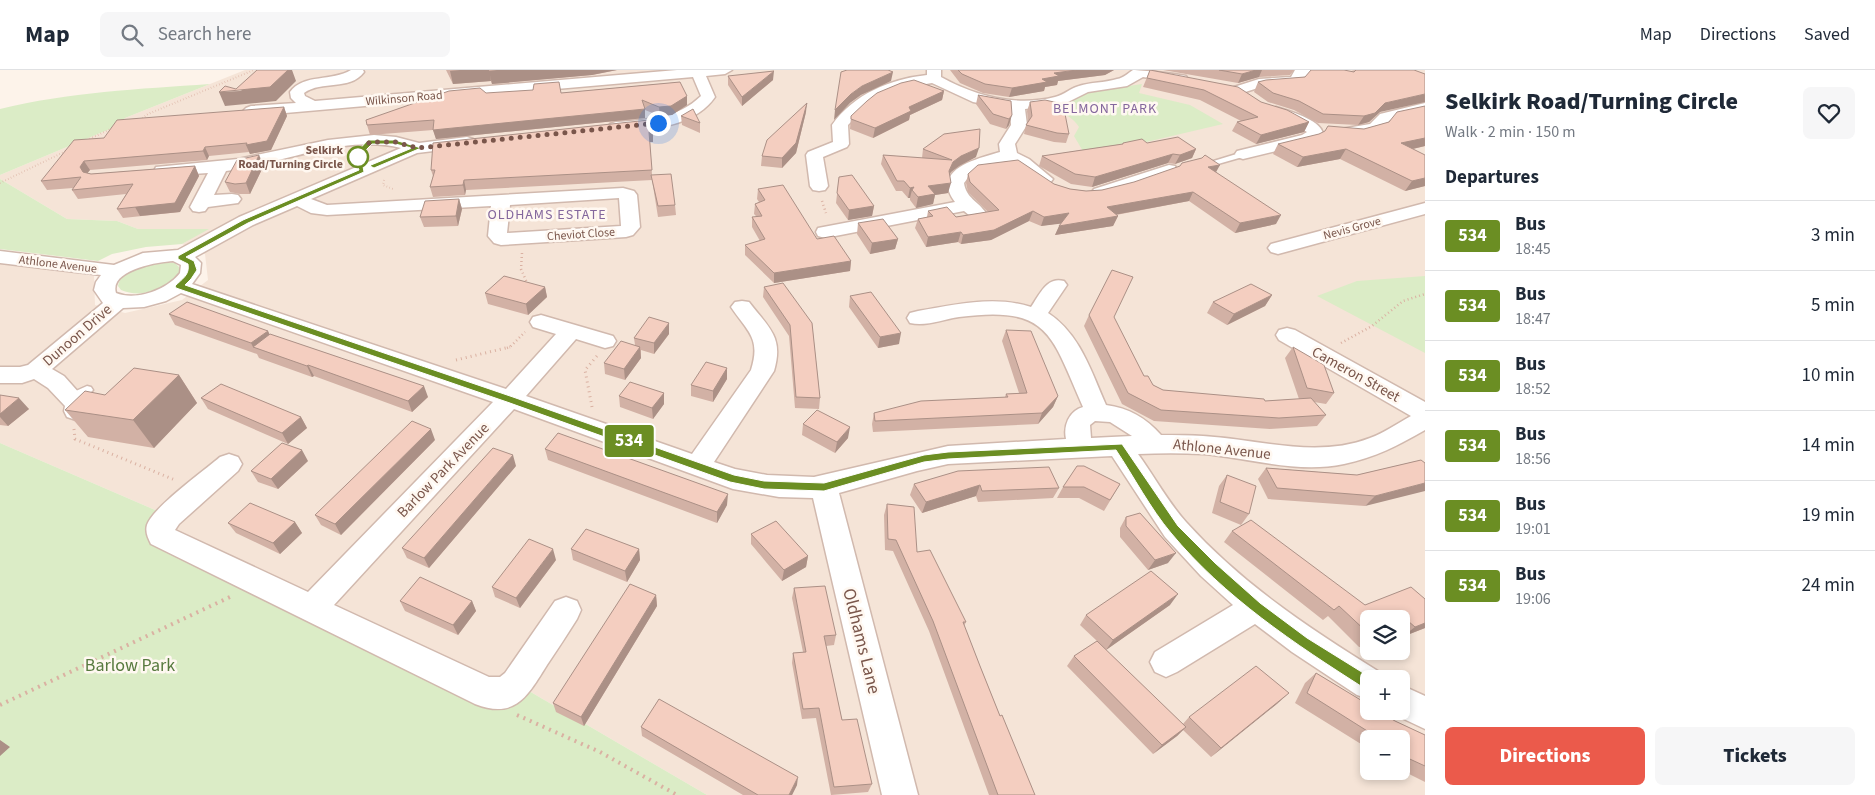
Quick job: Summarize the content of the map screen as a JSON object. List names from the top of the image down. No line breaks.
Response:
{"streets":{"street":["Wilkinson Road","Nevis Grove","Cheviot Close","Athlone Avenue","Dunoon Drive","Cameron Street","Barlow Park Avenue","Oldhams Lane"]},"crossings":[["Athlone Avenue","Dunoon Drive"],["Athlone Avenue","Barlow Park Avenue"],["Athlone Avenue","Oldhams Lane"]],"districts":["BELMONT PARK","OLDHAMS ESTATE"],"parks":["Barlow Park"],"places":["Selkirk Road/Turning Circle"],"lines":["bus line 534"],"page":{"header":"Map","search":"Search here","nav":["Map","Directions","Saved"],"on_map":"534","heading":[["Selkirk Road/Turning Circle","Walk · 2 min · 150 m"],"Departures"],"list":[{"mark":"534","name":"Bus","note":"18:45","value":"3 min"},{"mark":"534","name":"Bus","note":"18:47","value":"5 min"},{"mark":"534","name":"Bus","note":"18:52","value":"10 min"},{"mark":"534","name":"Bus","note":"18:56","value":"14 min"},{"mark":"534","name":"Bus","note":"19:01","value":"19 min"},{"mark":"534","name":"Bus","note":"19:06","value":"24 min"}],"map_buttons":["+","−"],"buttons":["Directions","Tickets"]}}
